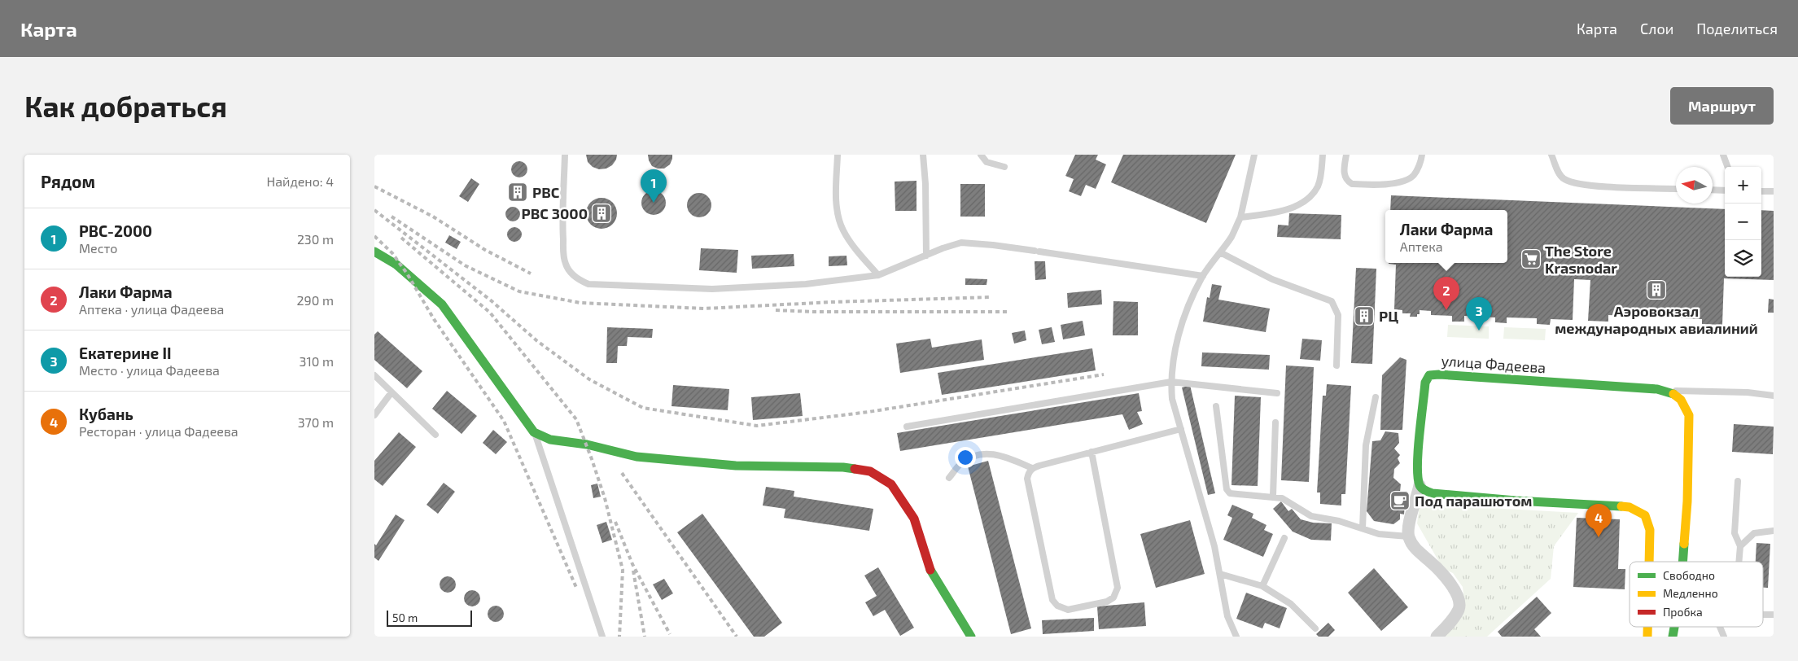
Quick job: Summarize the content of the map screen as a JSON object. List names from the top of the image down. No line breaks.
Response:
{"streets":{"main road":["улица Фадеева"]},"places":{"building":["РВС","РВС 3000","Аэровокзал международных авиалиний","РЦ"],"supermarket":["The Store Krasnodar"],"cafe":["Под парашютом"]},"legend":["Свободно","Медленно","Пробка"],"scale_bar":"50 m","north":"left","page":{"header":"Карта","nav":["Карта","Слои","Поделиться"],"buttons":"Маршрут","title":"Как добраться","heading":["Рядом","Найдено: 4"],"map_buttons":["+","−"],"pins":["1","2","3","4"],"list":[{"mark":"1","name":"РВС-2000","note":"Место","value":"230 m"},{"mark":"2","name":"Лаки Фарма","note":"Аптека · улица Фадеева","value":"290 m"},{"mark":"3","name":"Екатерине II","note":"Место · улица Фадеева","value":"310 m"},{"mark":"4","name":"Кубань","note":"Ресторан · улица Фадеева","value":"370 m"}],"popup":["Лаки Фарма","Аптека"],"scale":"50 m"}}
